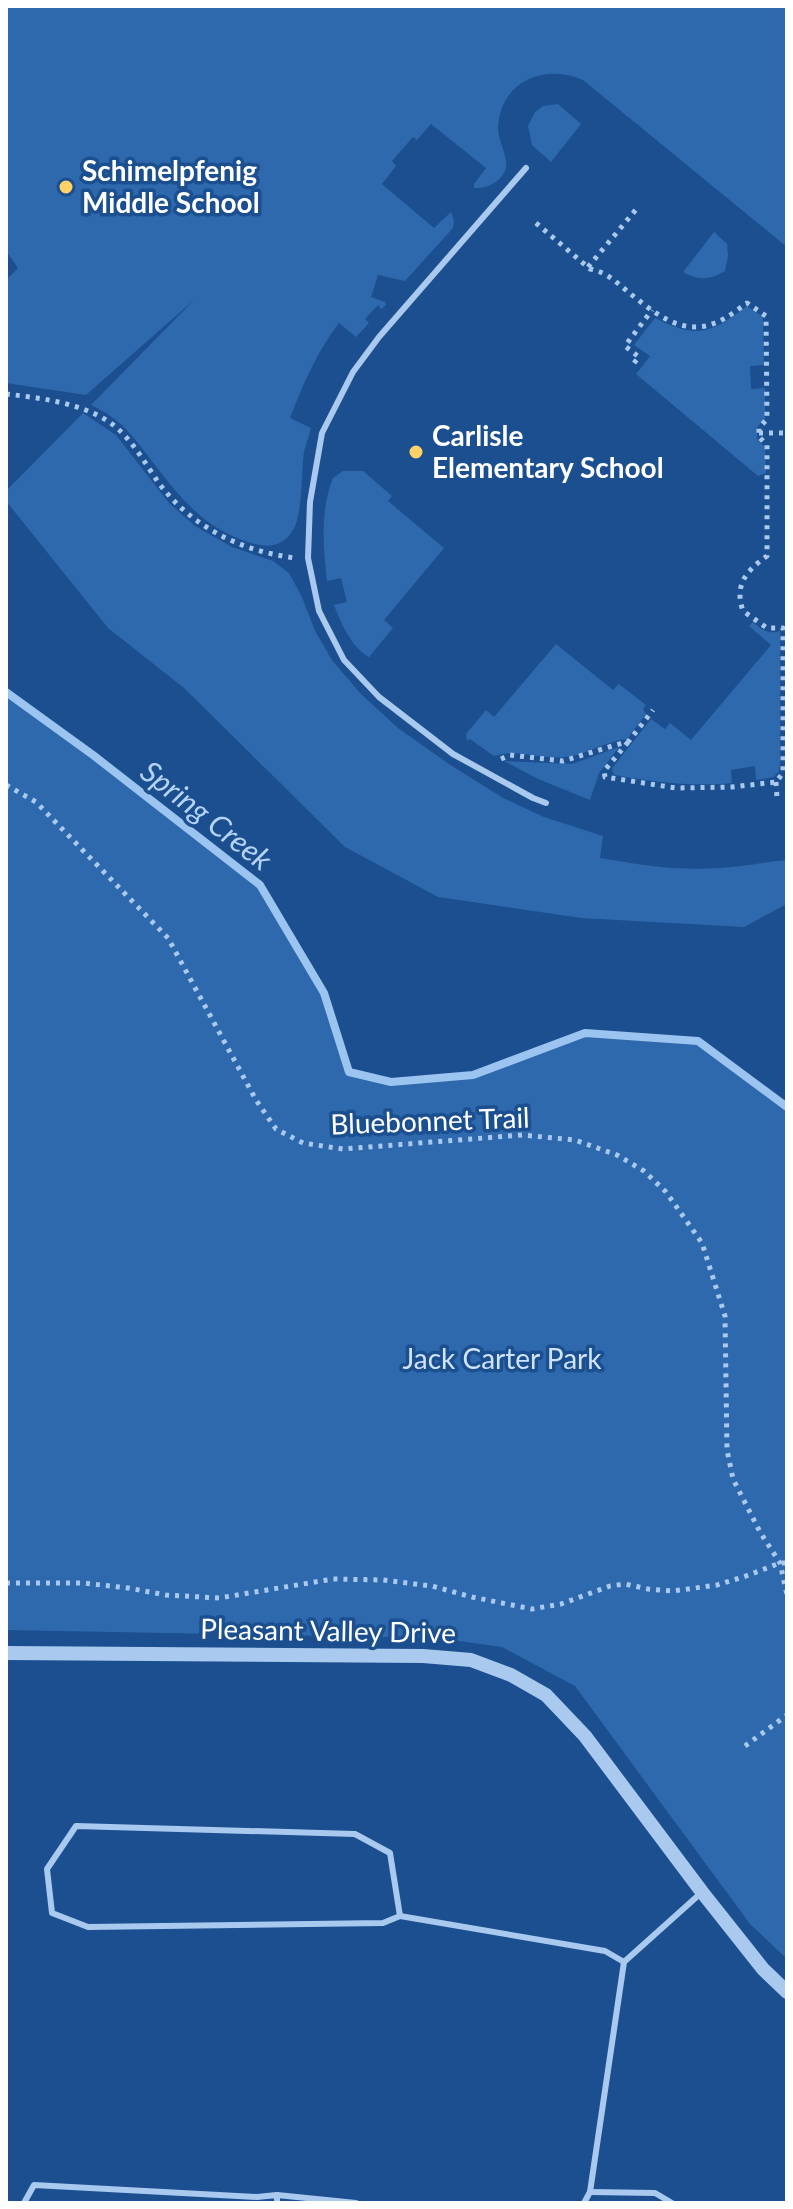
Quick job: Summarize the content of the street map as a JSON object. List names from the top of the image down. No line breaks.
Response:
{"streets":{"street":["Pleasant Valley Drive"],"path":["Bluebonnet Trail"]},"water":["Spring Creek"],"parks":["Jack Carter Park"],"places":["Schimelpfenig Middle School","Carlisle Elementary School"]}
